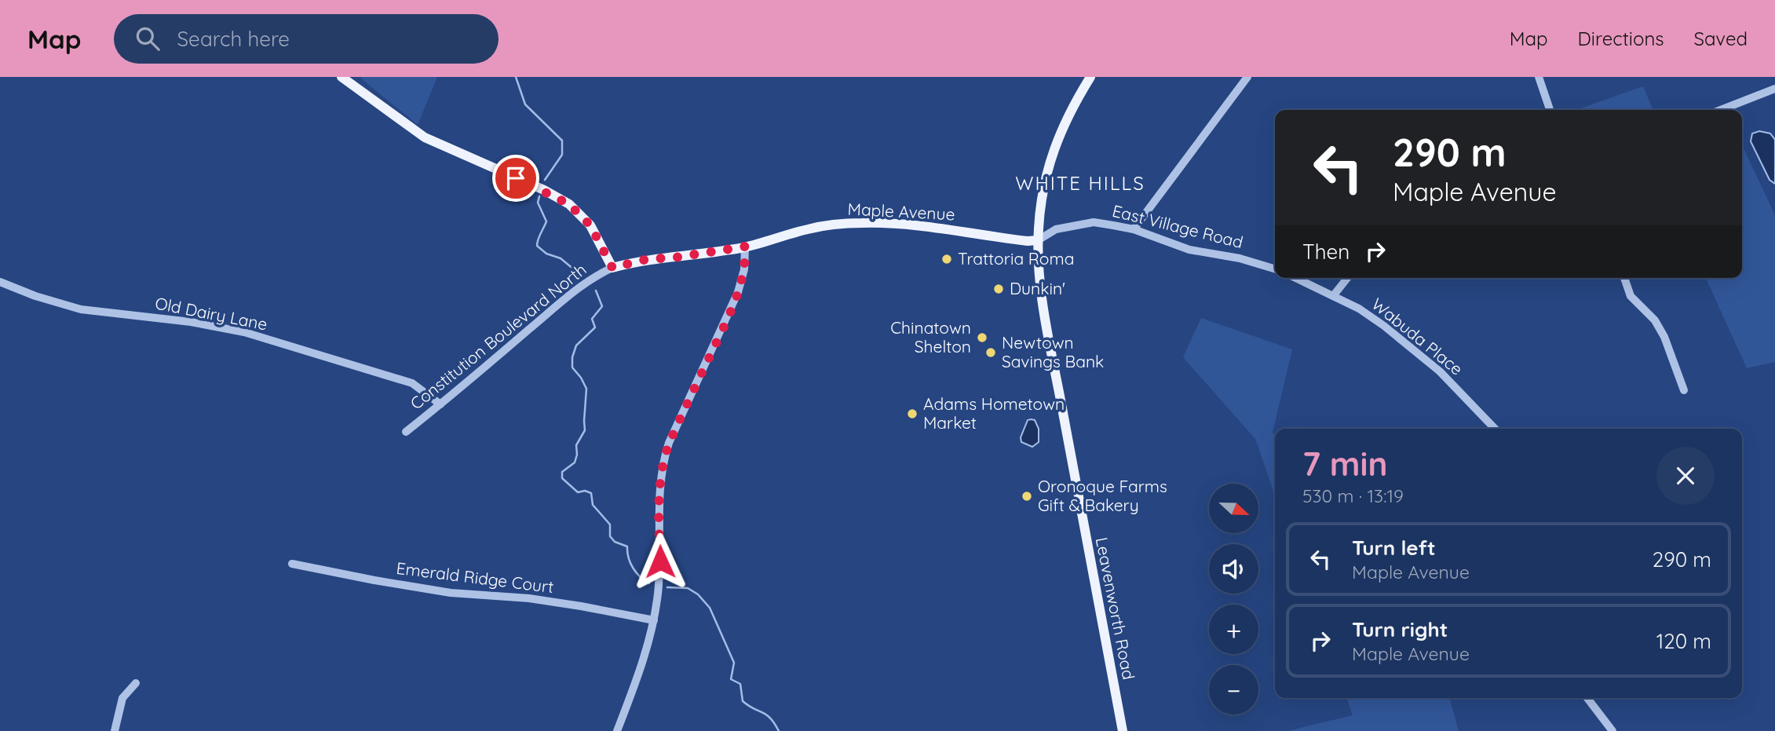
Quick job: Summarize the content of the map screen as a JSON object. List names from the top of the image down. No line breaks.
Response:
{"streets":{"main road":["Maple Avenue","Leavenworth Road"],"street":["East Village Road","Old Dairy Lane","Constitution Boulevard North","Wabuda Place","Emerald Ridge Court"]},"crossings":[["Maple Avenue","East Village Road"],["Maple Avenue","Constitution Boulevard North"],["Maple Avenue","Leavenworth Road"],["East Village Road","Leavenworth Road"],["Old Dairy Lane","Constitution Boulevard North"]],"districts":["WHITE HILLS"],"places":["Trattoria Roma","Dunkin'","Chinatown Shelton","Newtown Savings Bank","Adams Hometown Market","Oronoque Farms Gift & Bakery"],"north":"right","page":{"header":"Map","search":"Search here","nav":["Map","Directions","Saved"],"turn":["290 m","Maple Avenue"],"then":"Then","heading":["7 min","530 m · 13:19"],"map_buttons":["+","−"],"list":[{"name":"Turn left","note":"Maple Avenue","value":"290 m"},{"name":"Turn right","note":"Maple Avenue","value":"120 m"}]}}
